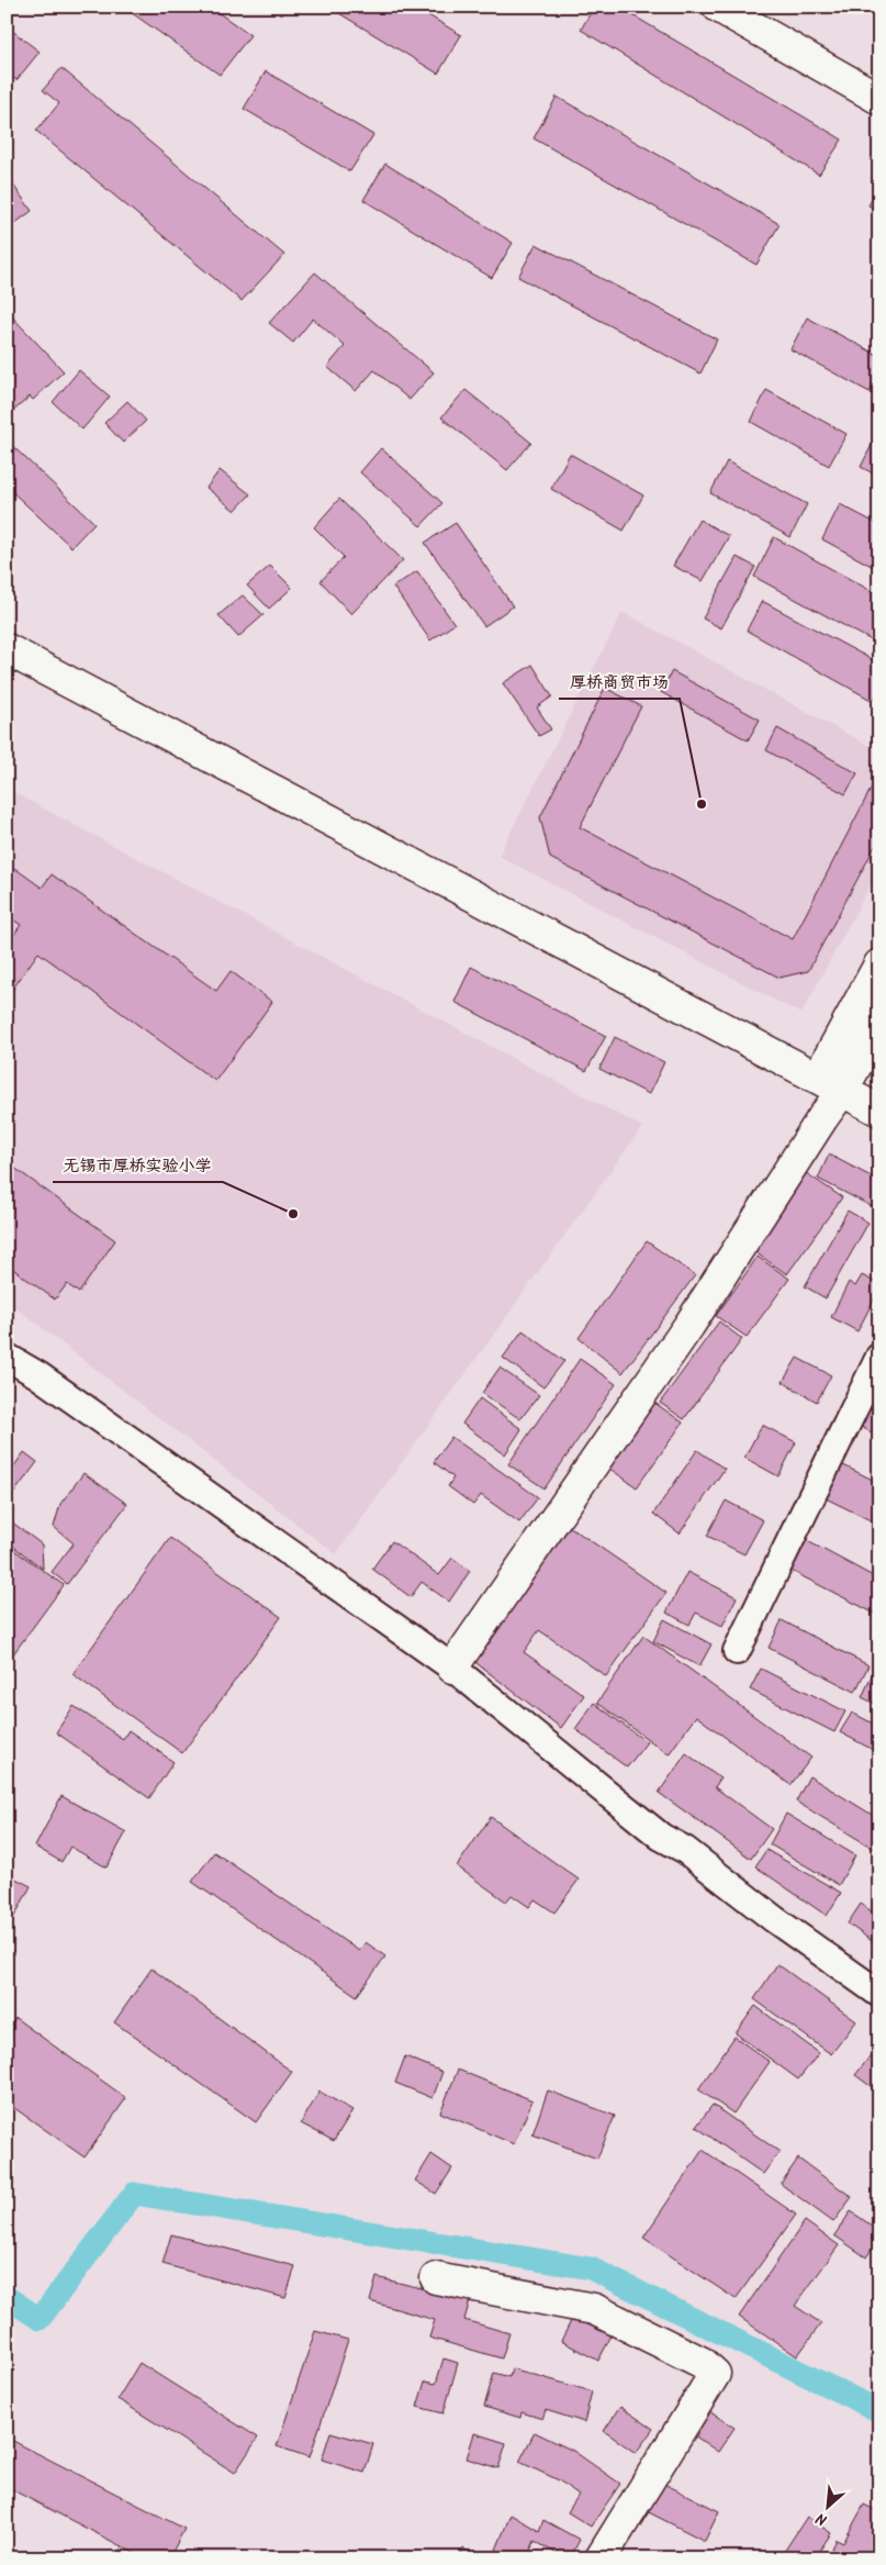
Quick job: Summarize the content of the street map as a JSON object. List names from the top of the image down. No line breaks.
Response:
{"places":["厚桥商贸市场","无锡市厚桥实验小学"],"north":"bottom left"}
